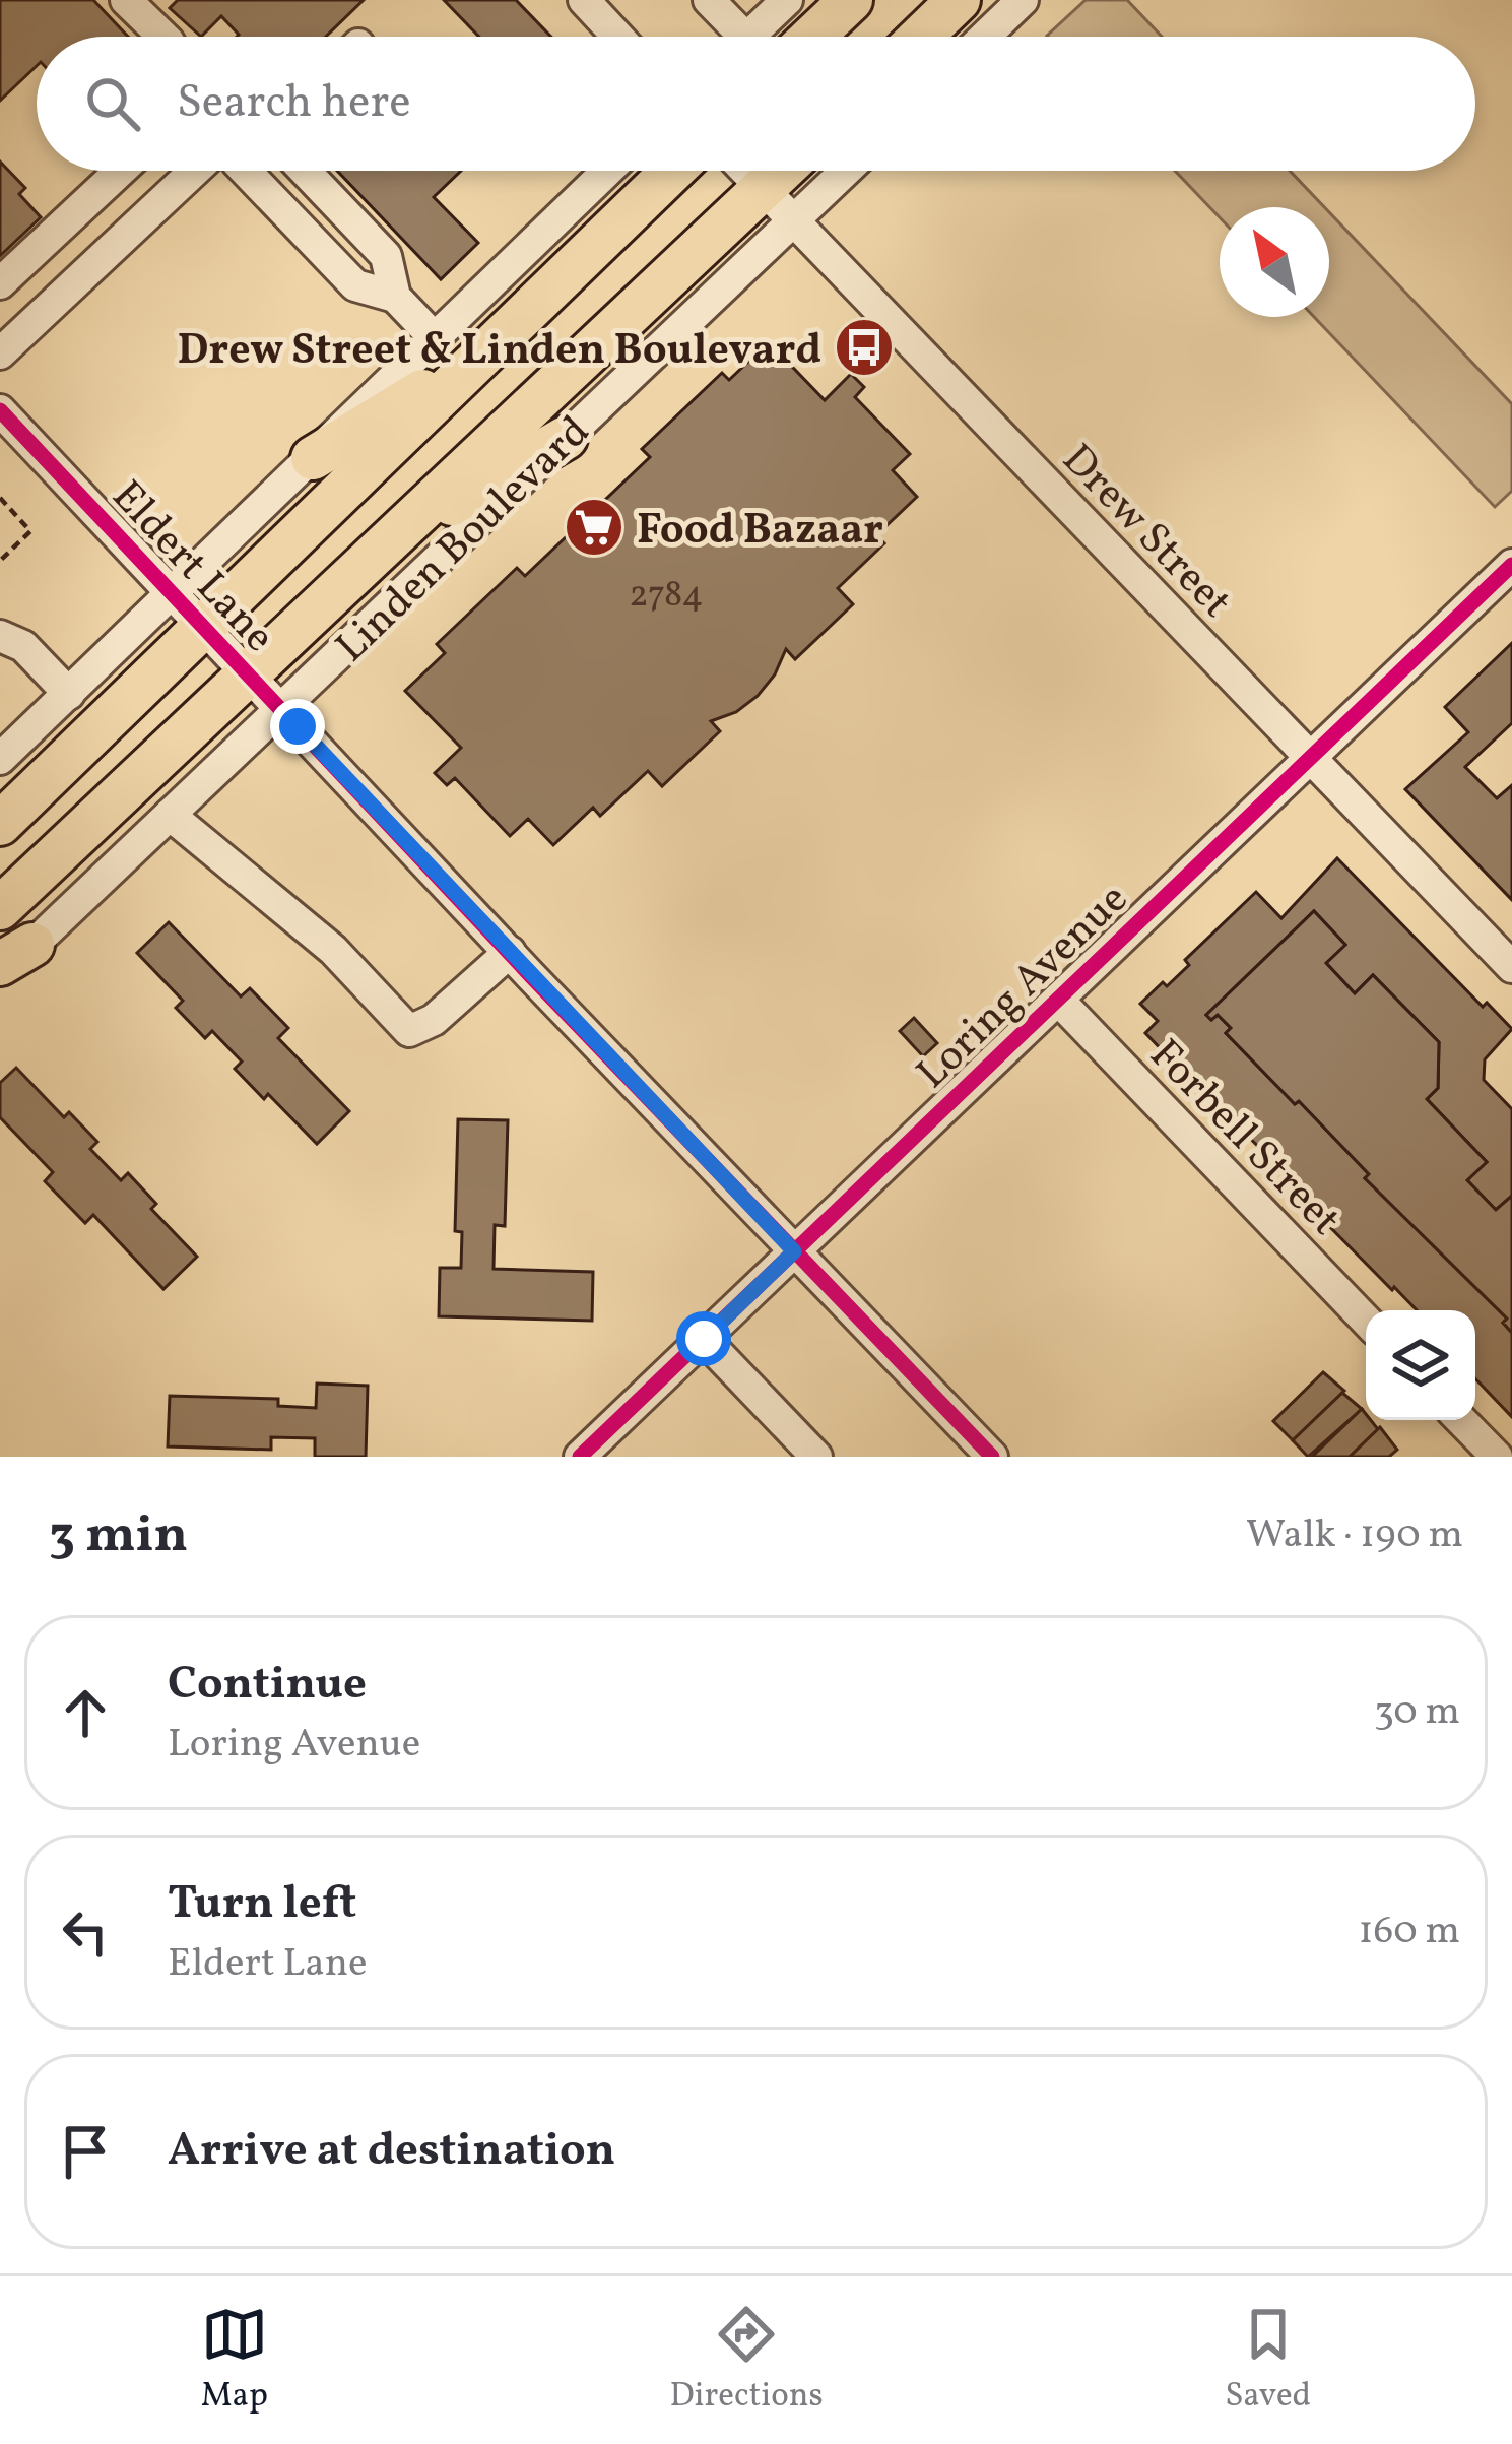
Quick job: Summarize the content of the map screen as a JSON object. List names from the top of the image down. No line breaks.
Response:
{"streets":{"highway":["Linden Boulevard"],"street":["Drew Street","Eldert Lane","Loring Avenue","Forbell Street"]},"crossings":[["Drew Street","Linden Boulevard"],["Drew Street","Loring Avenue"],["Linden Boulevard","Eldert Lane"],["Eldert Lane","Loring Avenue"],["Loring Avenue","Forbell Street"]],"places":{"bus stop":["Drew Street & Linden Boulevard"],"supermarket":["Food Bazaar"]},"house_numbers":["2784"],"north":"top left","page":{"search":"Search here","heading":["3 min","Walk · 190 m"],"list":[["Continue","Loring Avenue","30 m"],["Turn left","Eldert Lane","160 m"],"Arrive at destination"],"nav":["Map","Directions","Saved"]}}
